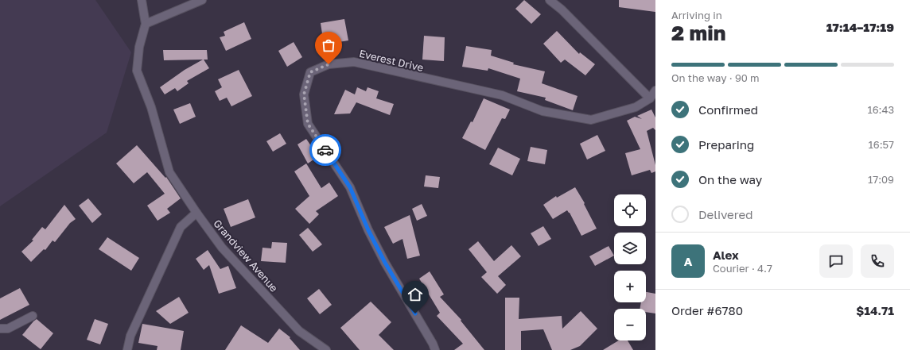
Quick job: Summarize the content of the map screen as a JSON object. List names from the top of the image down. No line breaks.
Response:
{"streets":{"street":["Everest Drive","Grandview Avenue"]},"page":{"heading":["2 min","Arriving in","17:14–17:19"],"panel":["Alex","Courier · 4.7","Order #6780","$14.71"],"bar":"On the way · 90 m","list":[["Confirmed","16:43"],["Preparing","16:57"],["On the way","17:09"],"Delivered"],"map_buttons":["+","−"],"round":"A"}}
